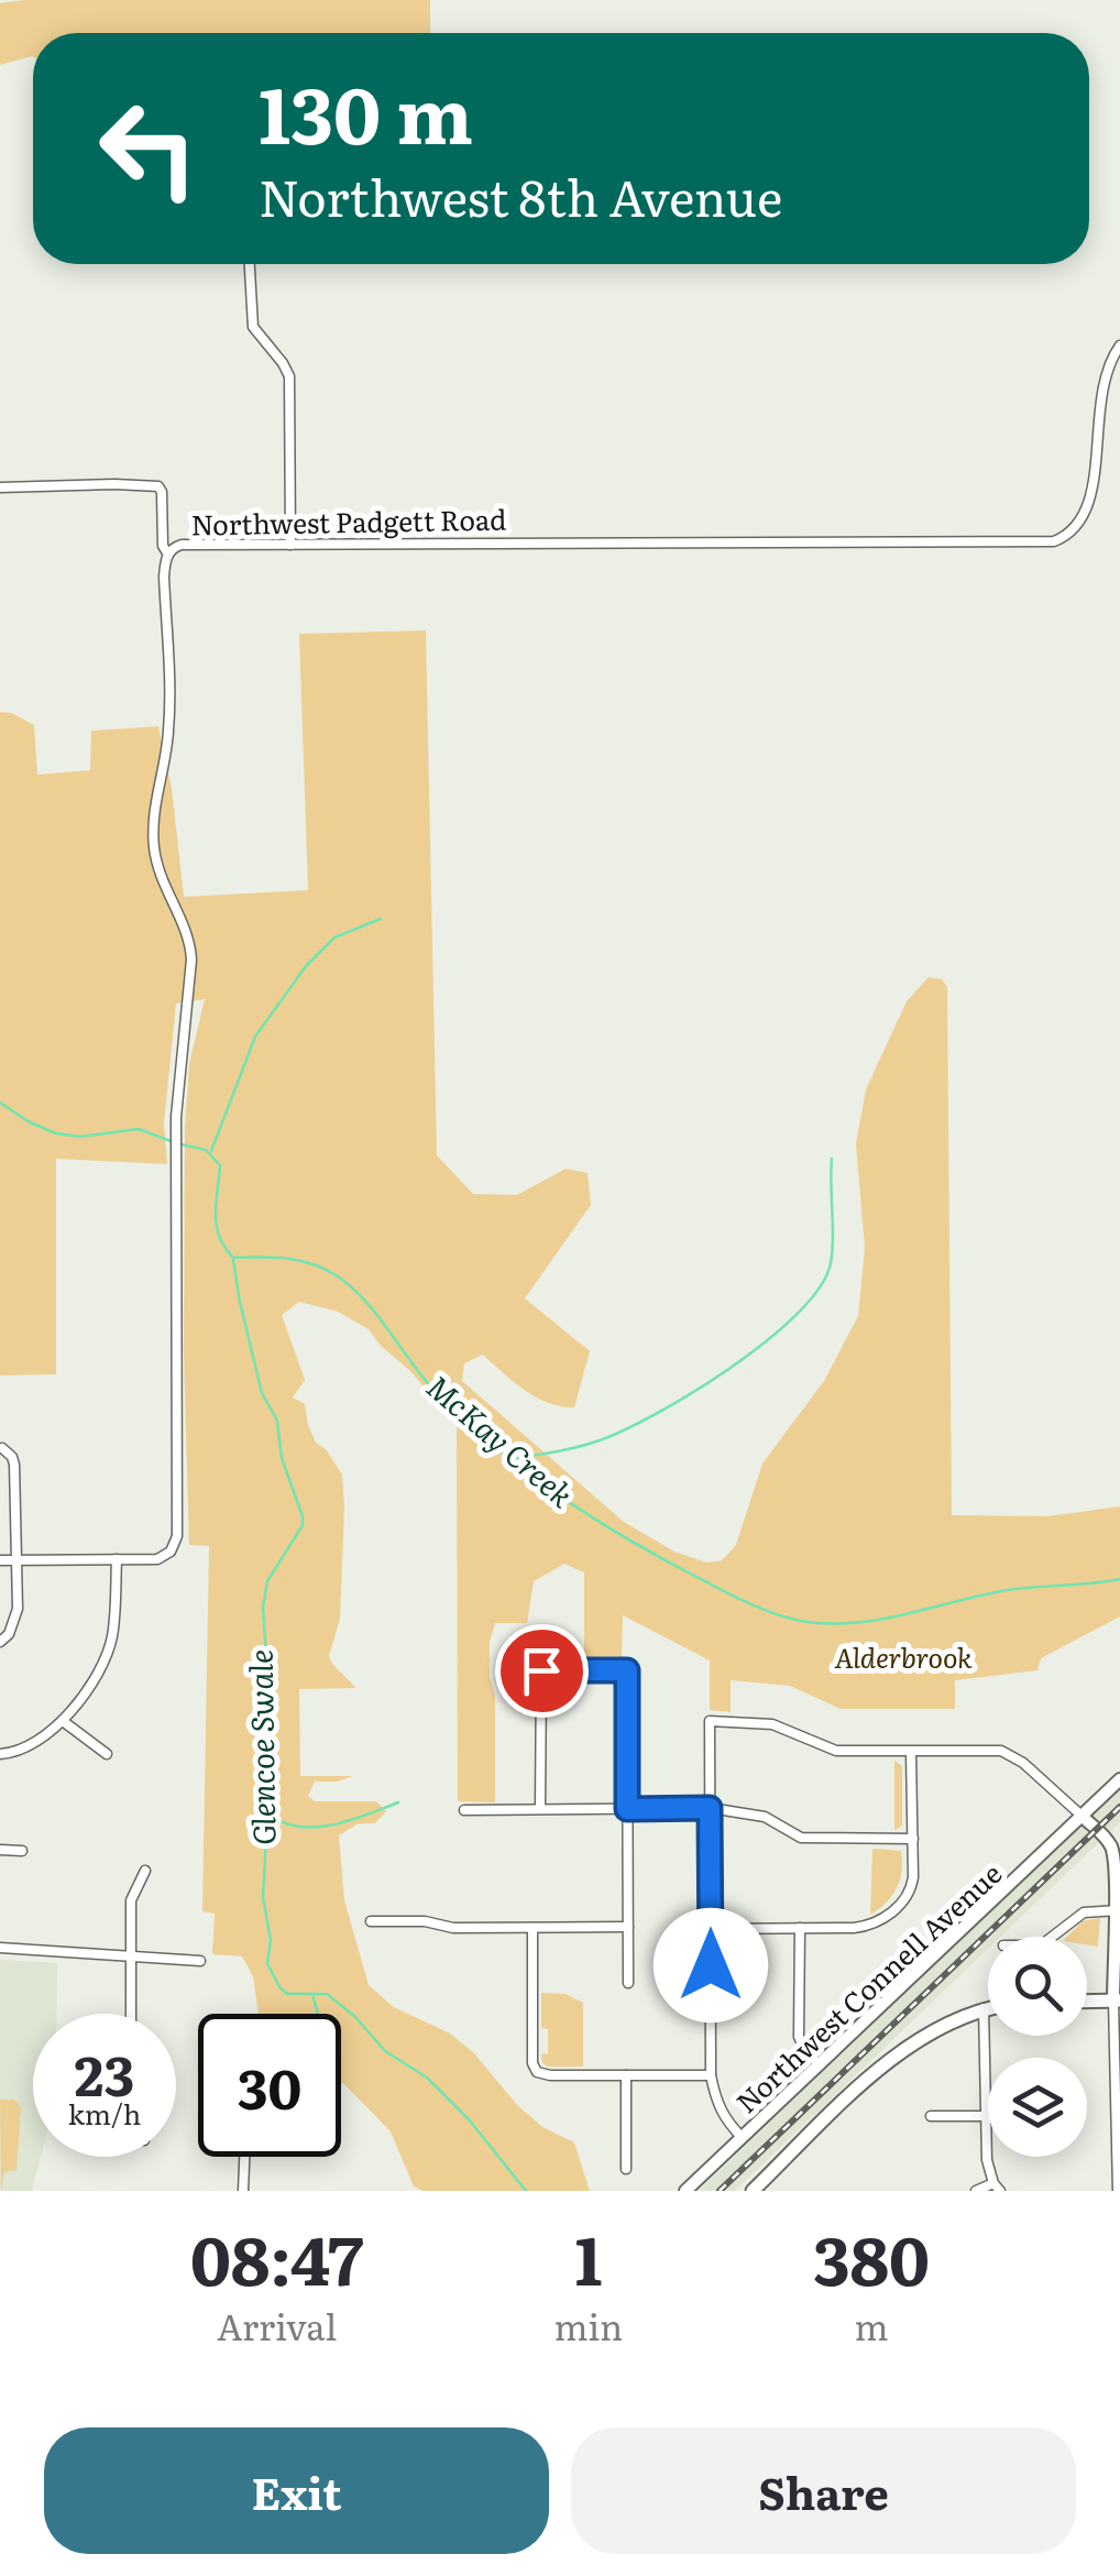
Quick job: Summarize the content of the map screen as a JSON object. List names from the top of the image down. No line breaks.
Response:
{"streets":{"street":["Northwest Padgett Road","Northwest Connell Avenue"]},"water":["McKay Creek","Glencoe Swale"],"parks":["Alderbrook"],"page":{"turn":["130 m","Northwest 8th Avenue"],"speed":"23 km/h","limit":"30","eta":["08:47","Arrival","1","min","380","m"],"buttons":["Exit","Share"]}}
